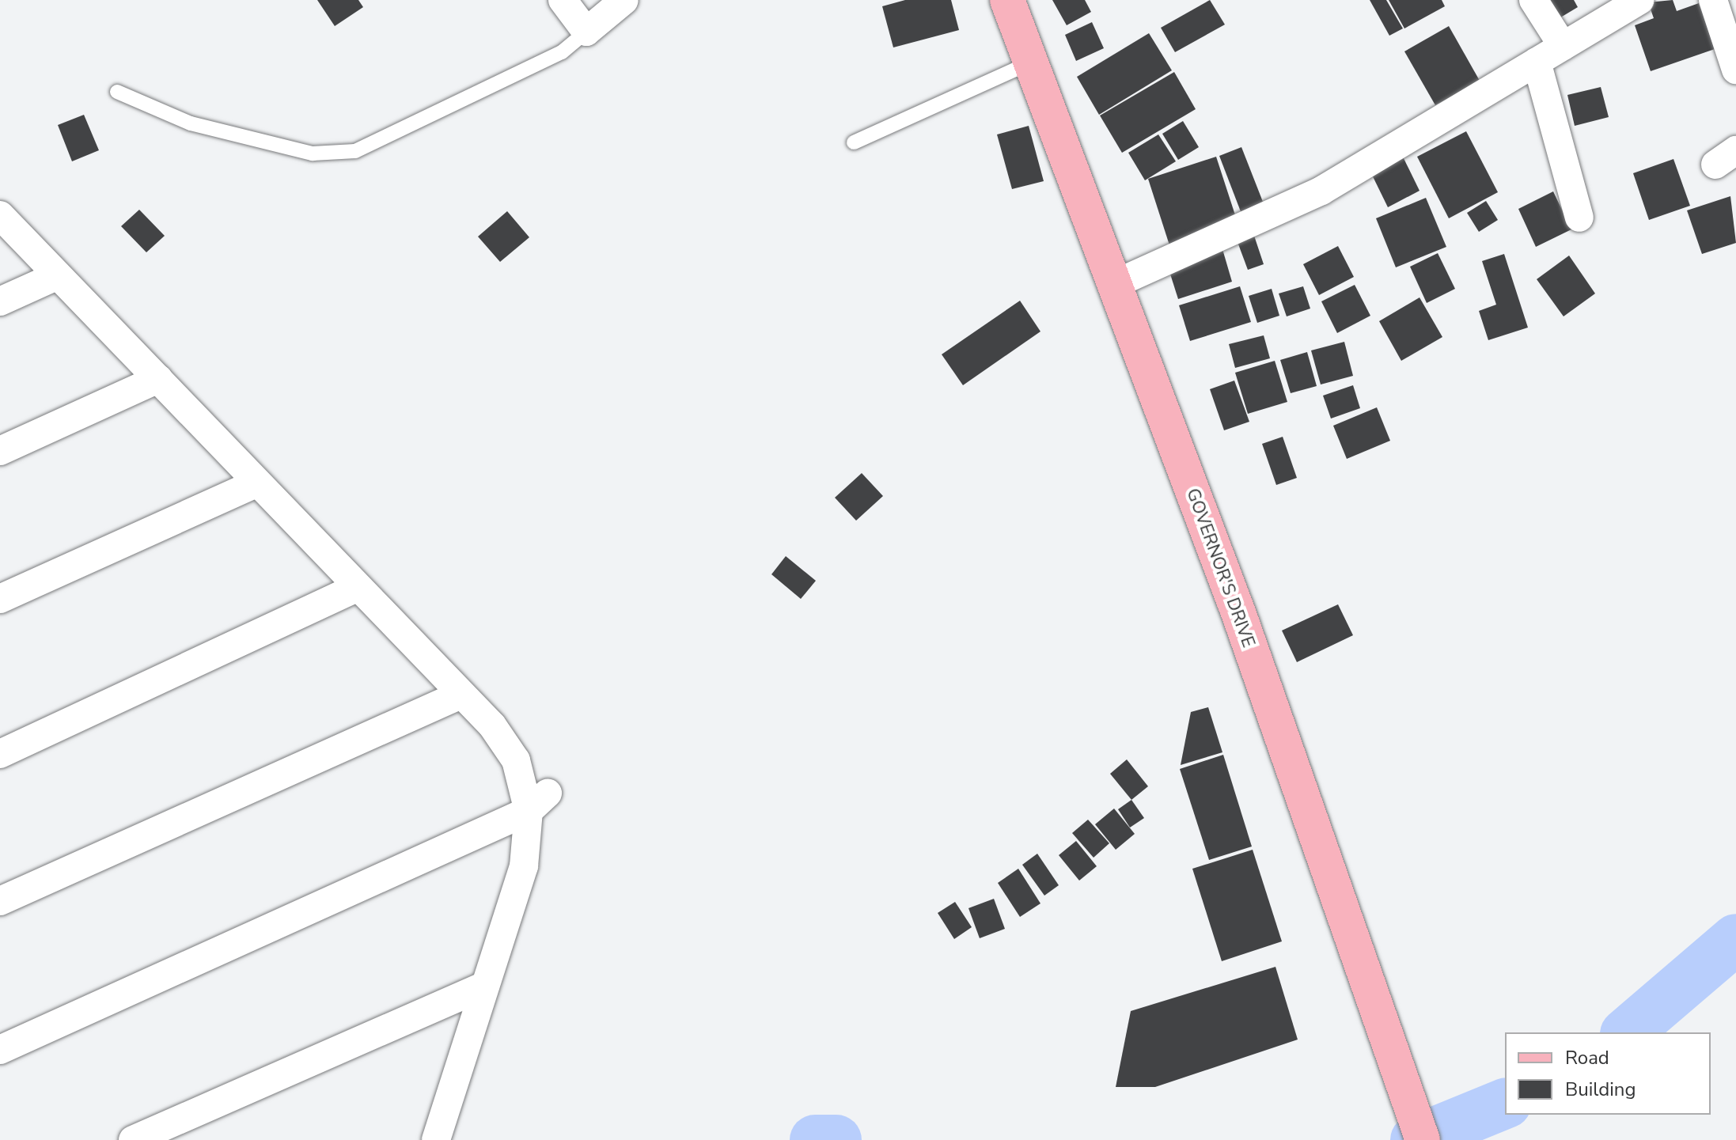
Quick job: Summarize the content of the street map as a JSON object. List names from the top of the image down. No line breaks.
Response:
{"streets":{"main road":["GOVERNOR'S DRIVE"]},"legend":["Road","Building"]}
